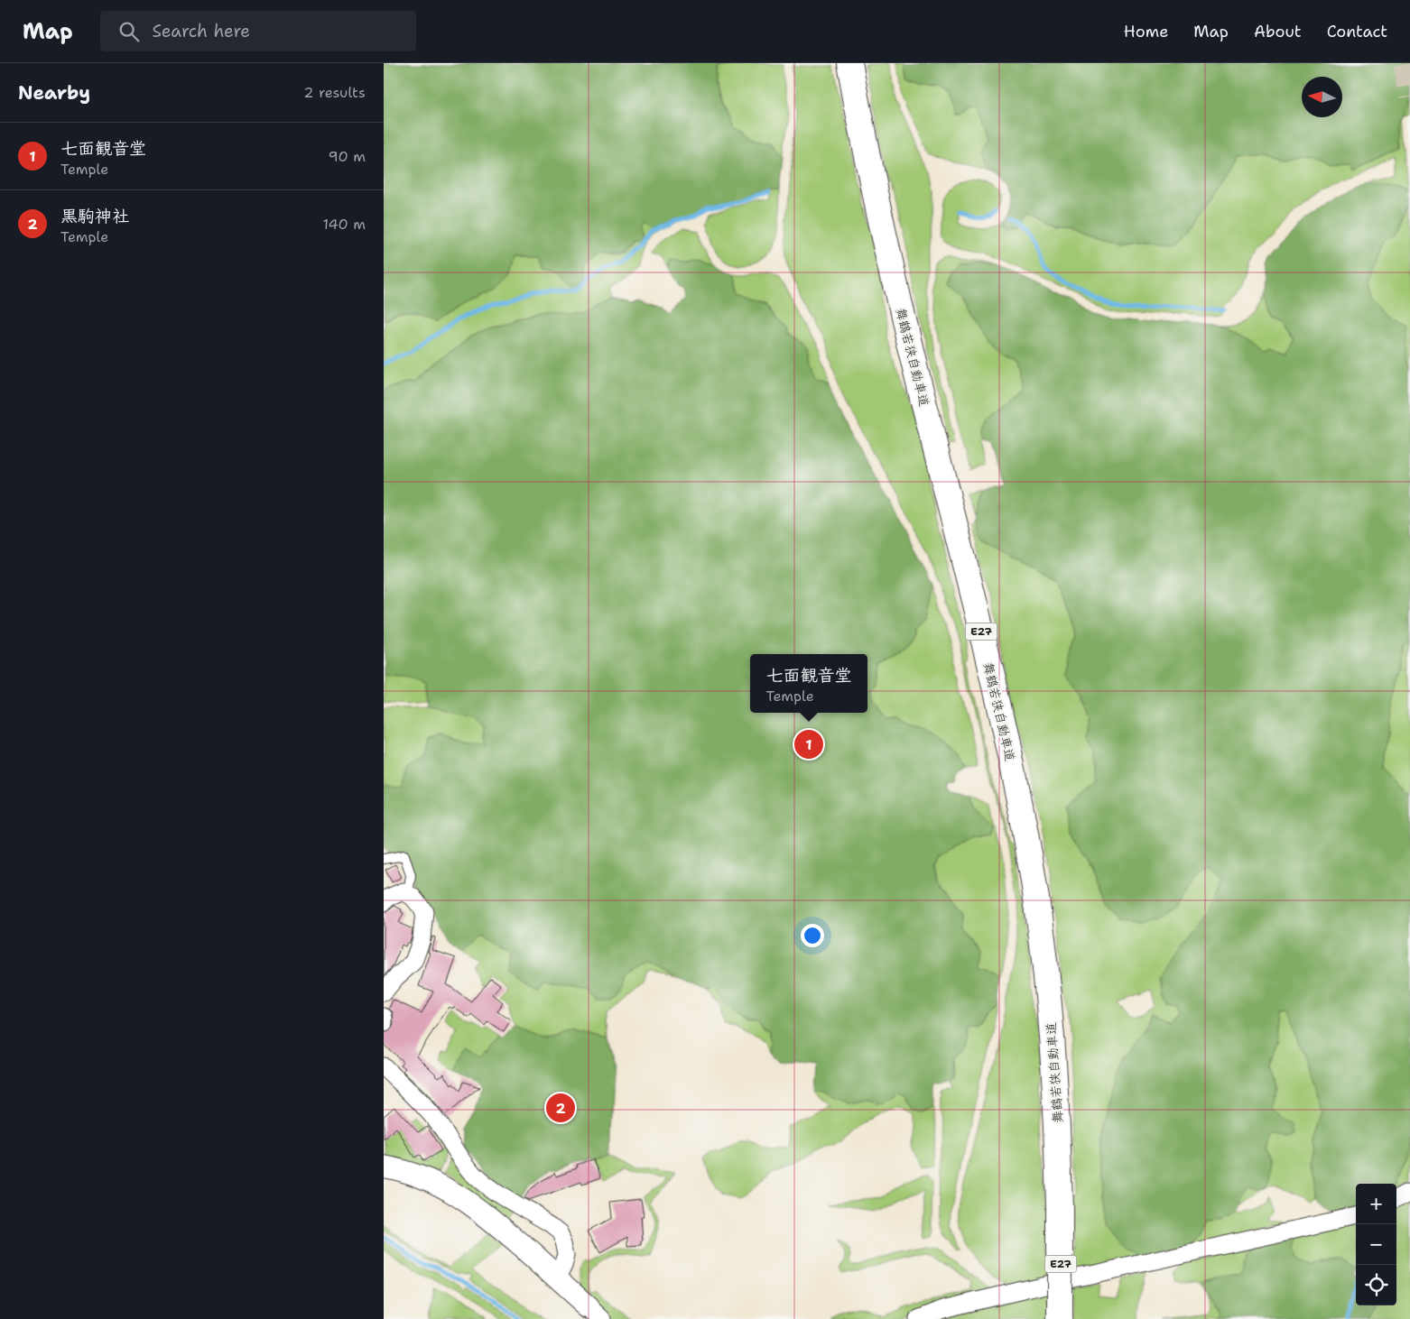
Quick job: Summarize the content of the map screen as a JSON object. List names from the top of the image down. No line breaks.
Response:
{"streets":{"highway":["舞鶴若狭自動車道","E27"]},"north":"left","page":{"header":"Map","search":"Search here","nav":["Home","Map","About","Contact"],"heading":["Nearby","2 results"],"list":[{"mark":"1","name":"七面観音堂","note":"Temple","value":"90 m"},{"mark":"2","name":"黒駒神社","note":"Temple","value":"140 m"}],"popup":["七面観音堂","Temple"],"pins":["1","2"],"map_buttons":["+","−"]}}
